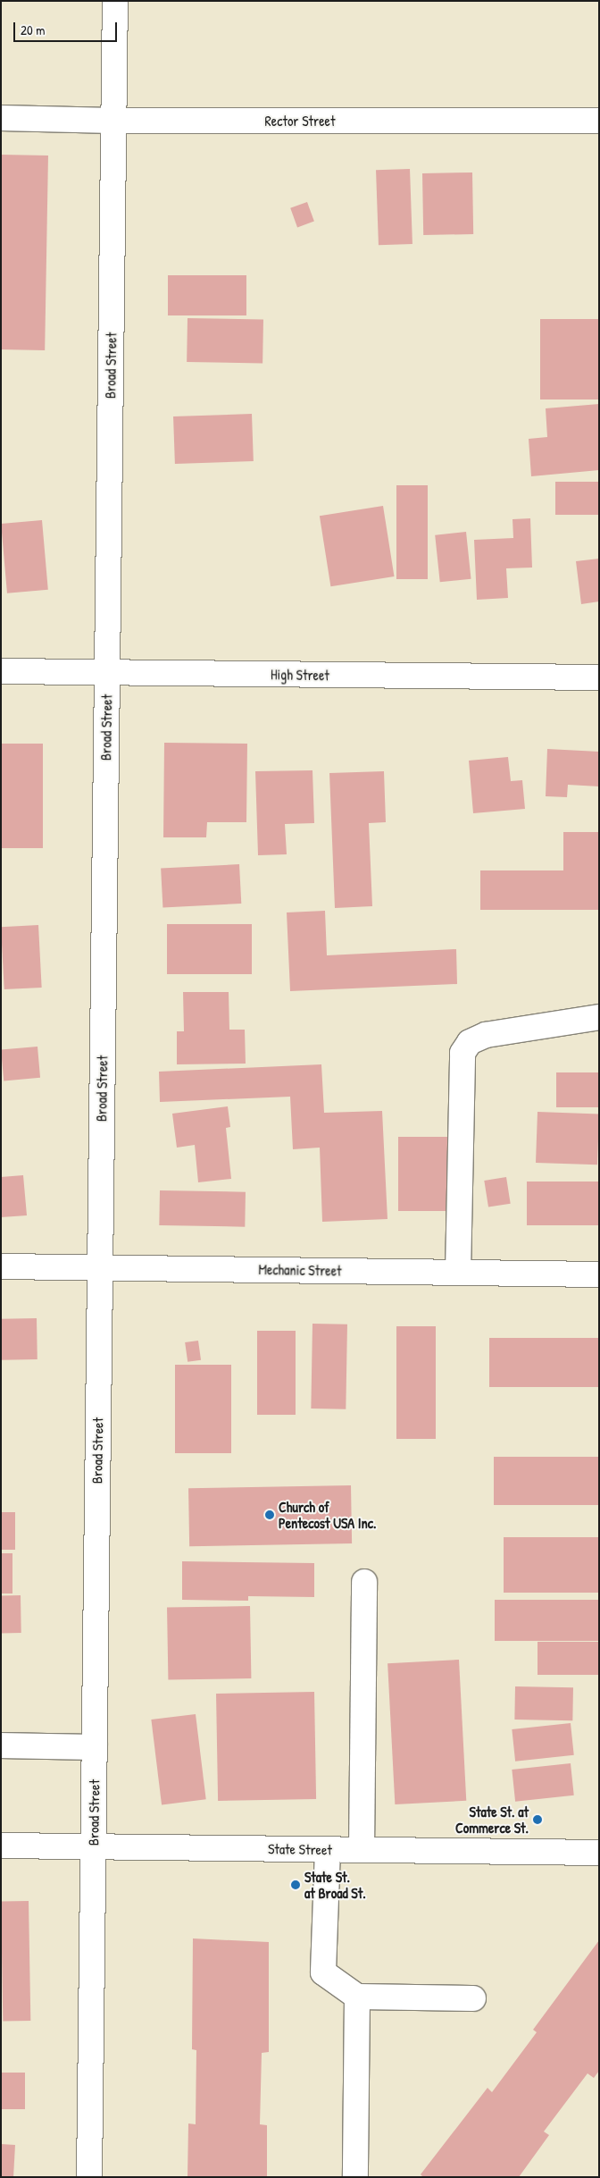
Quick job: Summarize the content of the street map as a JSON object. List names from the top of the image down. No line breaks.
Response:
{"streets":{"street":["Rector Street","Broad Street","High Street","Mechanic Street","State Street"]},"crossings":[["Rector Street","Broad Street"],["Broad Street","High Street"],["Broad Street","Mechanic Street"],["Broad Street","State Street"]],"places":["Church of Pentecost USA Inc.","State St. at Commerce St.","State St. at Broad St."],"scale_bar":"20 m"}
